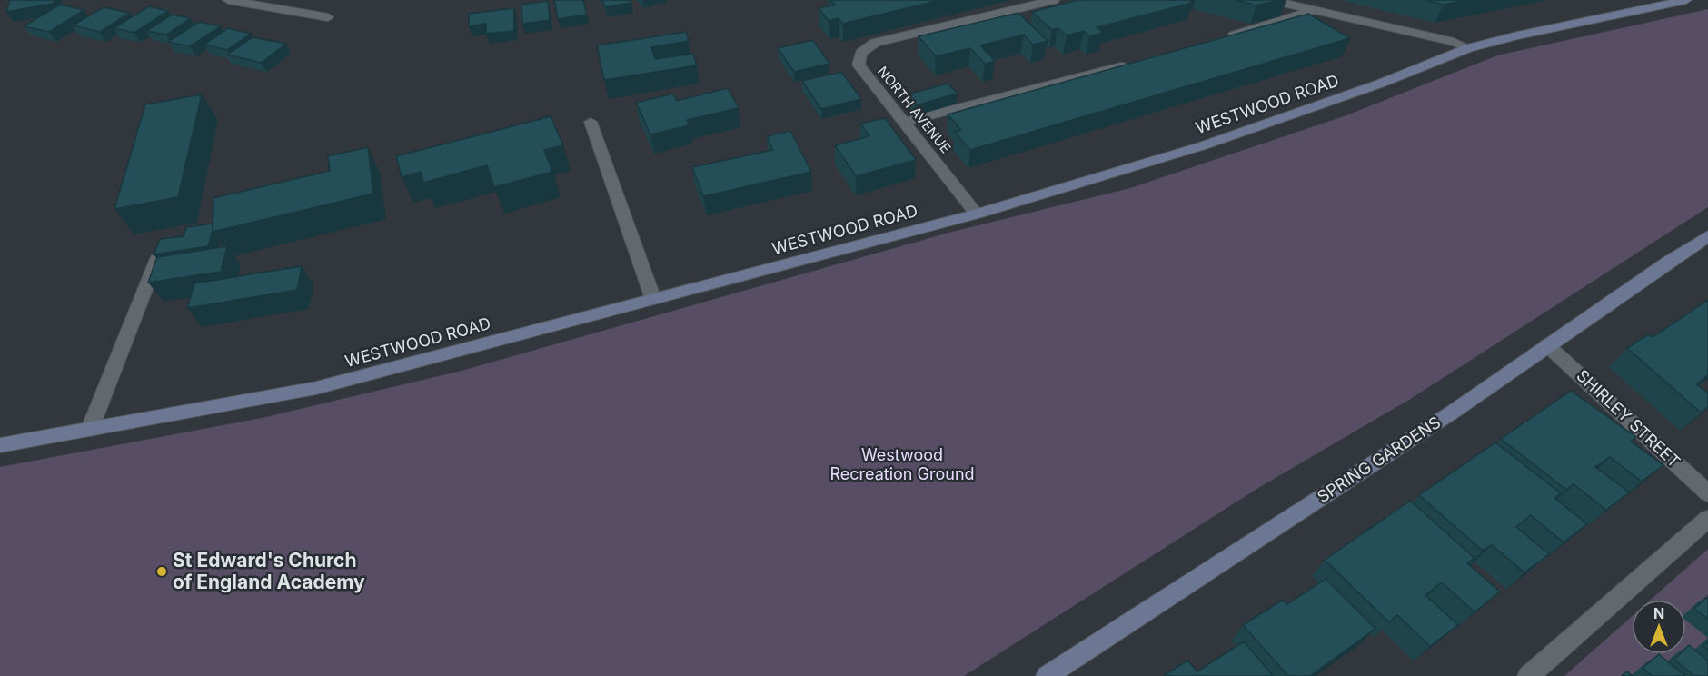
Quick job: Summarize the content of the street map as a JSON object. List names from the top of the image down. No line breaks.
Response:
{"streets":{"street":["WESTWOOD ROAD","NORTH AVENUE","SHIRLEY STREET","SPRING GARDENS"]},"crossings":[["WESTWOOD ROAD","NORTH AVENUE"],["SHIRLEY STREET","SPRING GARDENS"]],"parks":["Westwood Recreation Ground"],"places":["St Edward's Church of England Academy"],"north":"top"}
